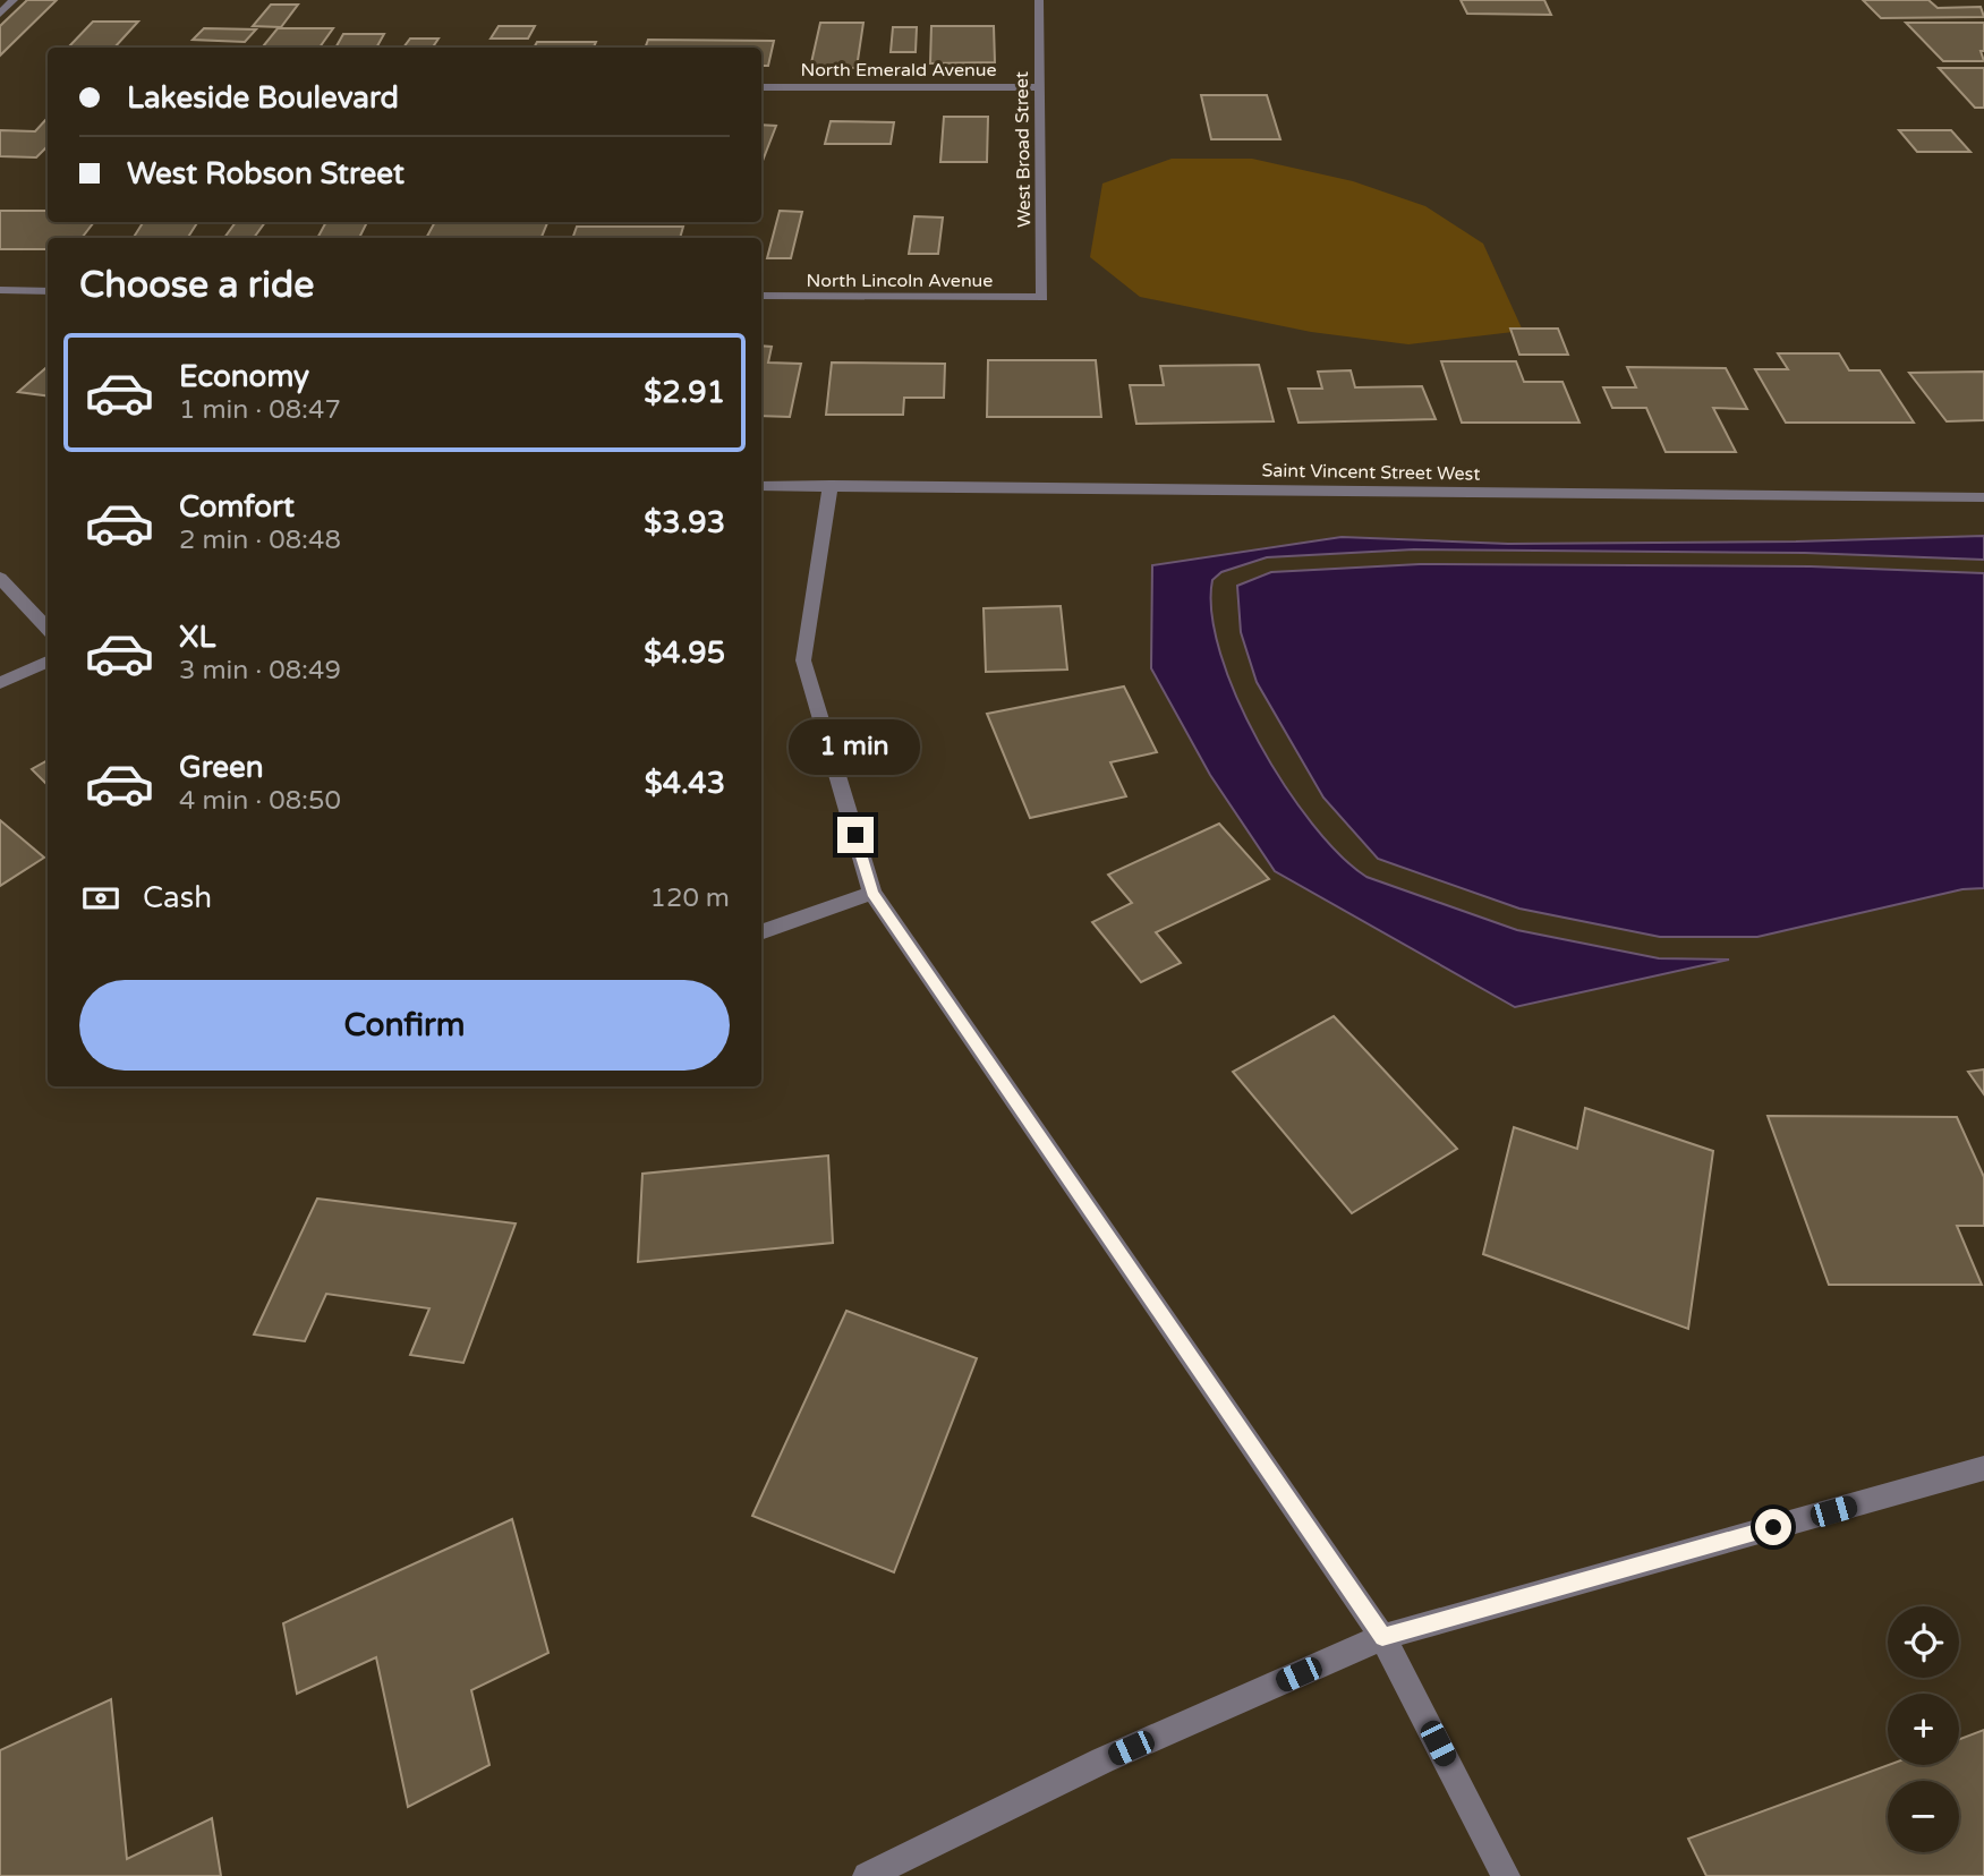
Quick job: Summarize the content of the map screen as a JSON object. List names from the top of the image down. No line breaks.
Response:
{"streets":{"street":["North Emerald Avenue","West Broad Street","North Lincoln Avenue","Saint Vincent Street West"]},"crossings":[["North Emerald Avenue","West Broad Street"],["West Broad Street","North Lincoln Avenue"]],"page":{"banner":["Lakeside Boulevard","West Robson Street"],"heading":"Choose a ride","list":[{"name":"Economy","note":"1 min · 08:47","value":"$2.91"},{"name":"Comfort","note":"2 min · 08:48","value":"$3.93"},{"name":"XL","note":"3 min · 08:49","value":"$4.95"},{"name":"Green","note":"4 min · 08:50","value":"$4.43"}],"bubble":"1 min","pay":["Cash","120 m"],"buttons":"Confirm","map_buttons":["+","−"]}}
